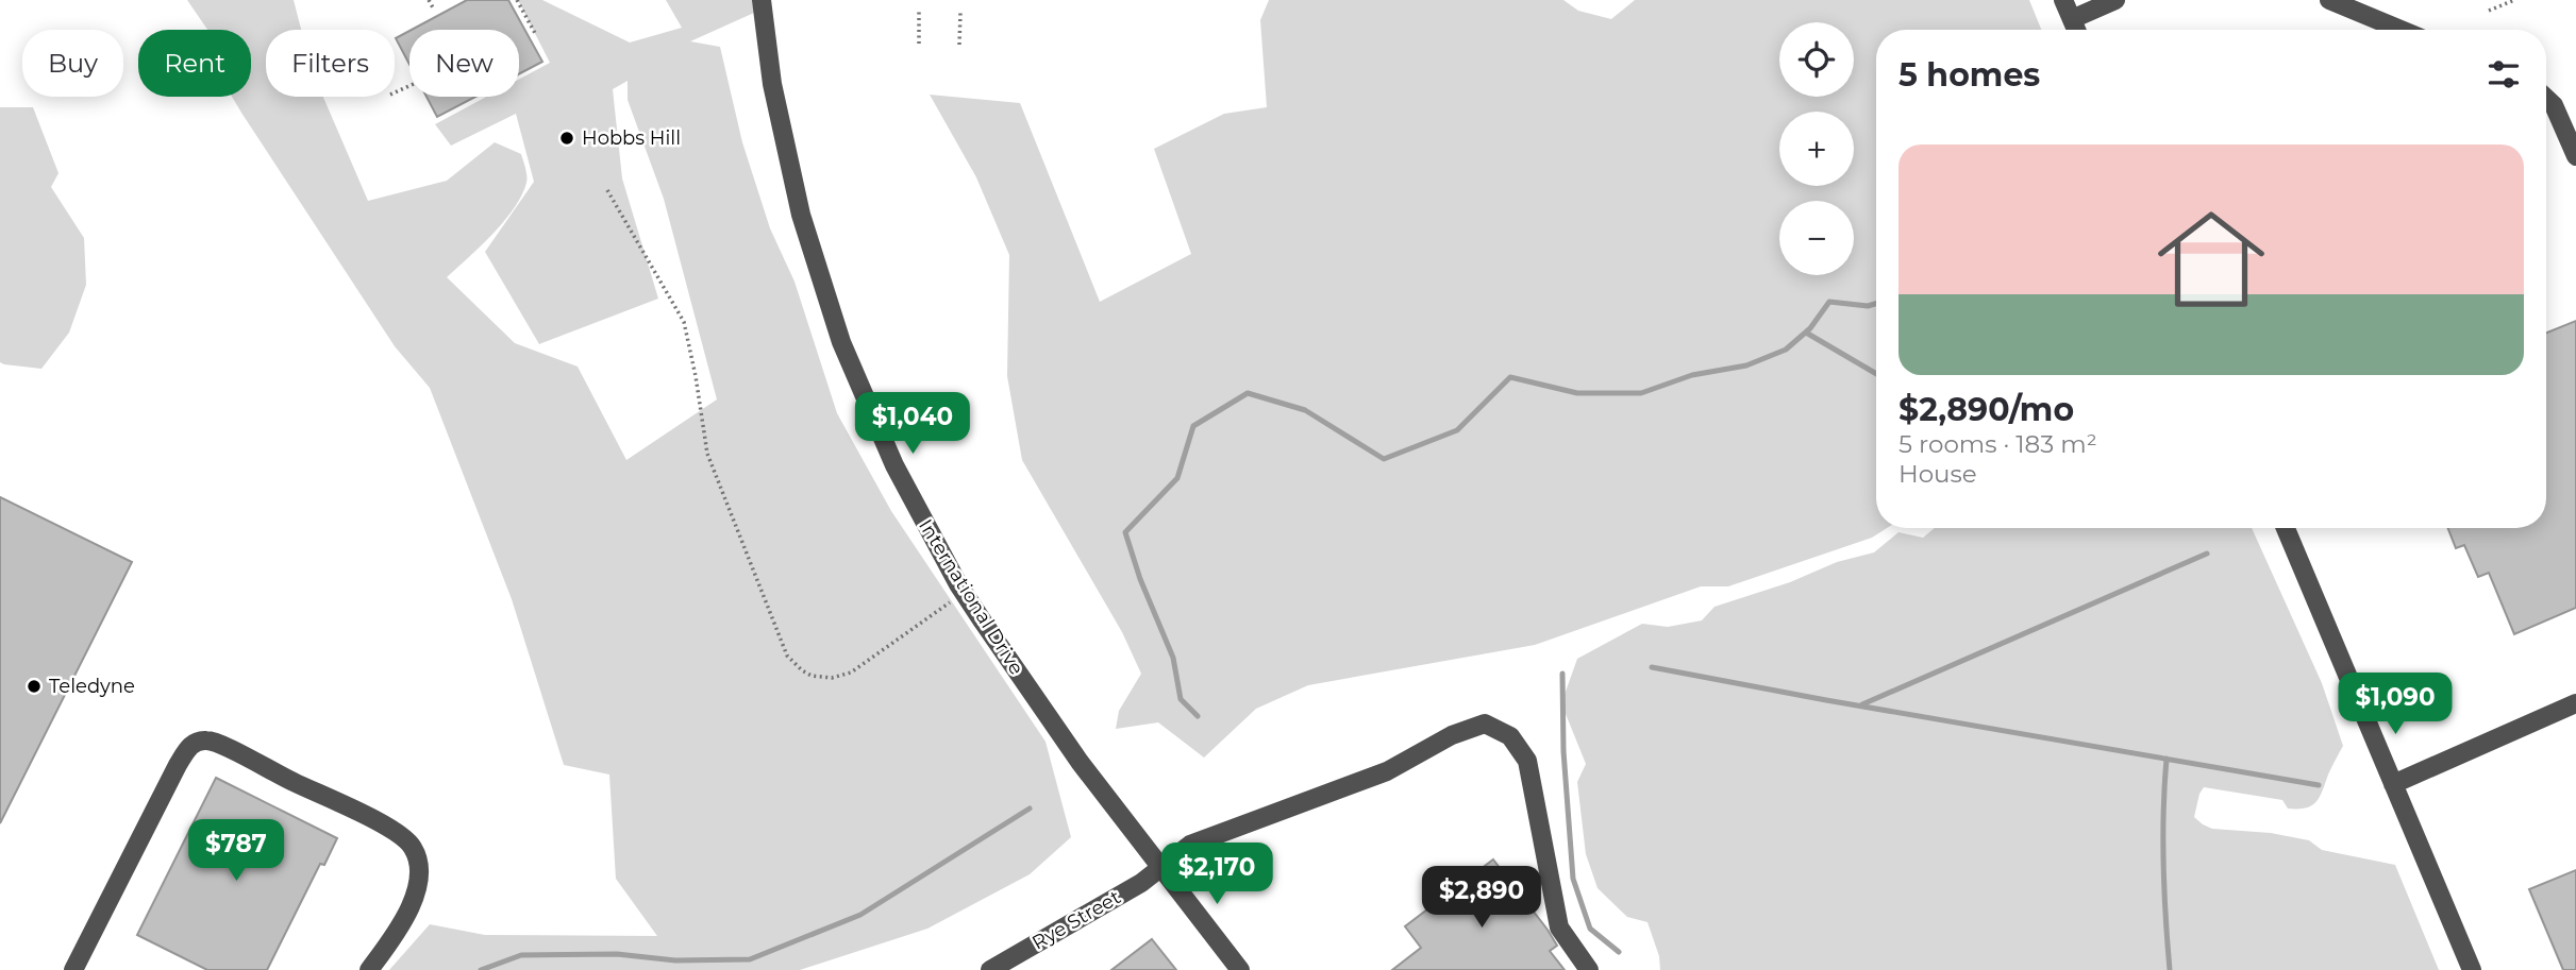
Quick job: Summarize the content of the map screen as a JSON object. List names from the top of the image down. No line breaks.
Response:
{"streets":{"street":["International Drive","Rye Street"]},"crossings":[["International Drive","Rye Street"]],"places":["Hobbs Hill","Teledyne"],"page":{"map_buttons":["+","−"],"chip":["Buy","Rent","Filters","New"],"heading":"5 homes","list":[{"name":"$2,890/mo","note":"5 rooms · 183 m² · House"}],"price":["$1,040","$1,090","$787","$2,170","$2,890"]}}
